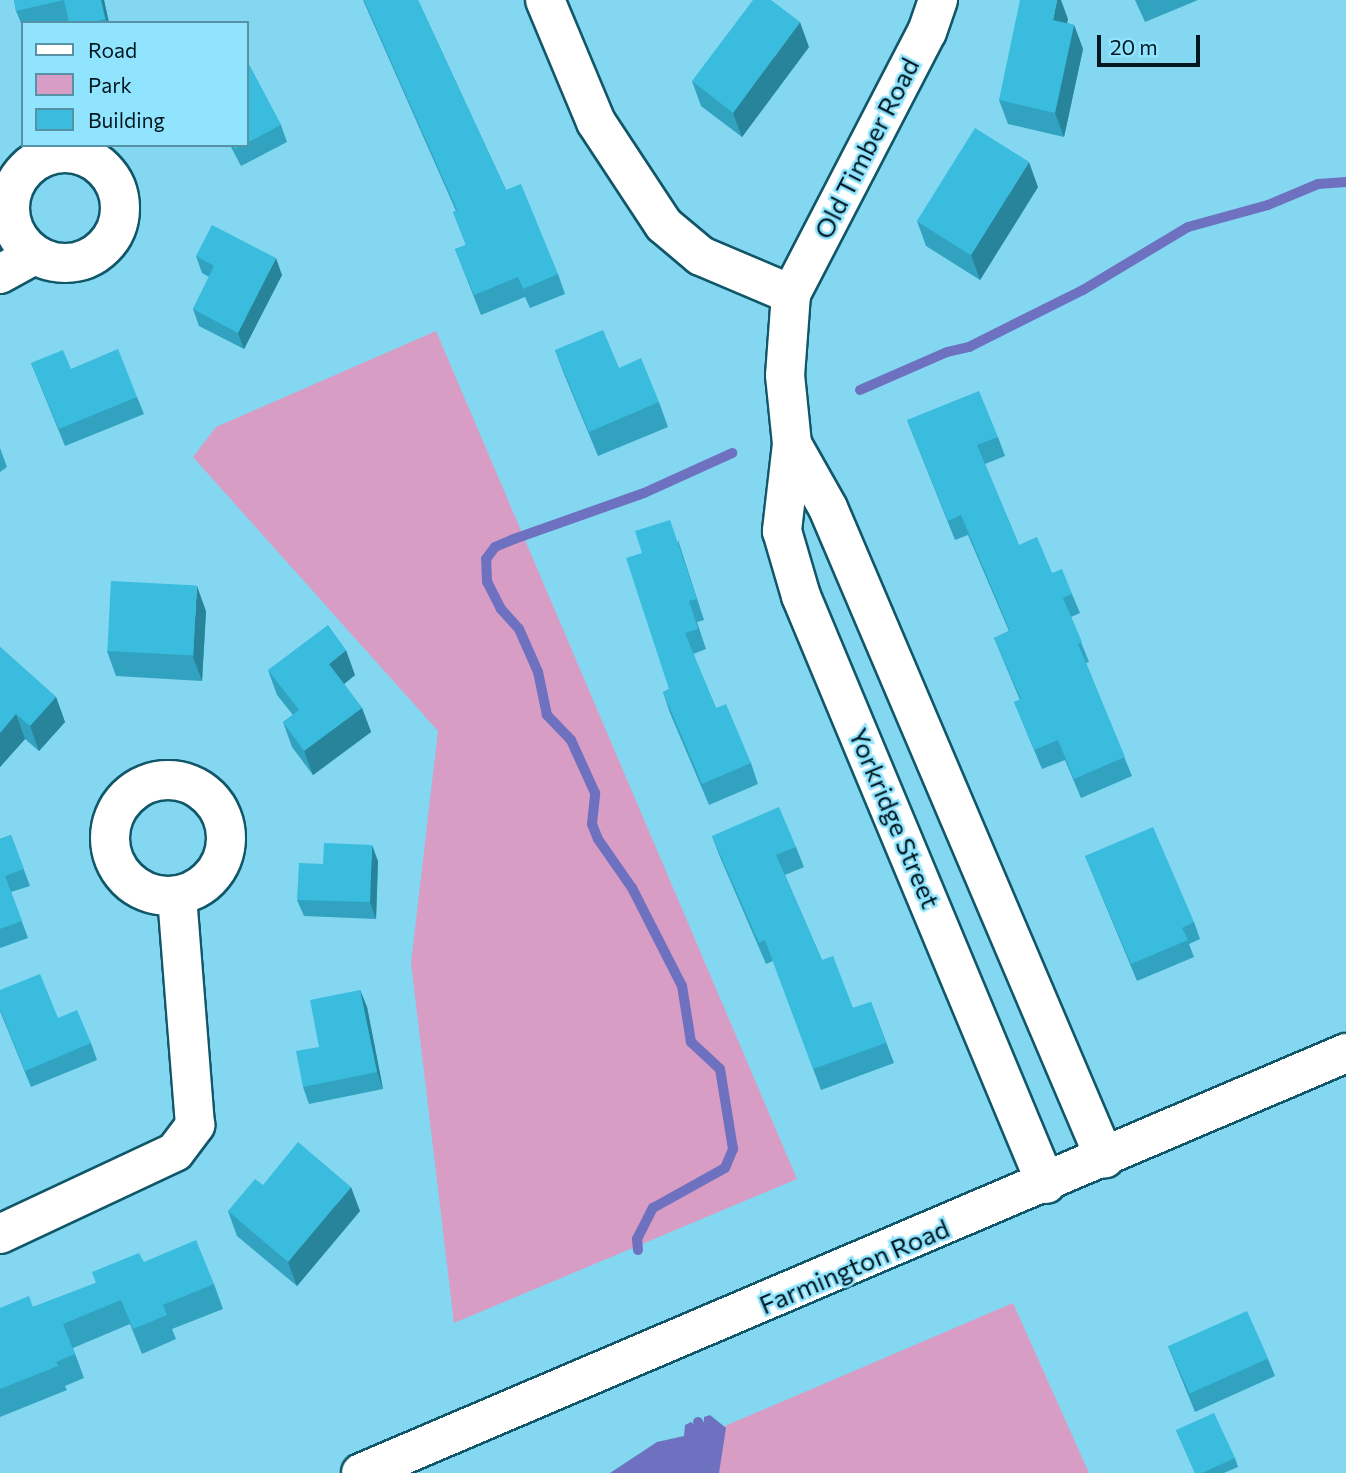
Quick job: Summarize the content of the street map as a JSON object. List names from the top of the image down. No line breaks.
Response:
{"streets":{"street":["Old Timber Road","Yorkridge Street","Farmington Road"]},"crossings":[["Old Timber Road","Yorkridge Street"],["Yorkridge Street","Farmington Road"]],"legend":["Road","Park","Building"],"scale_bar":"20 m"}
